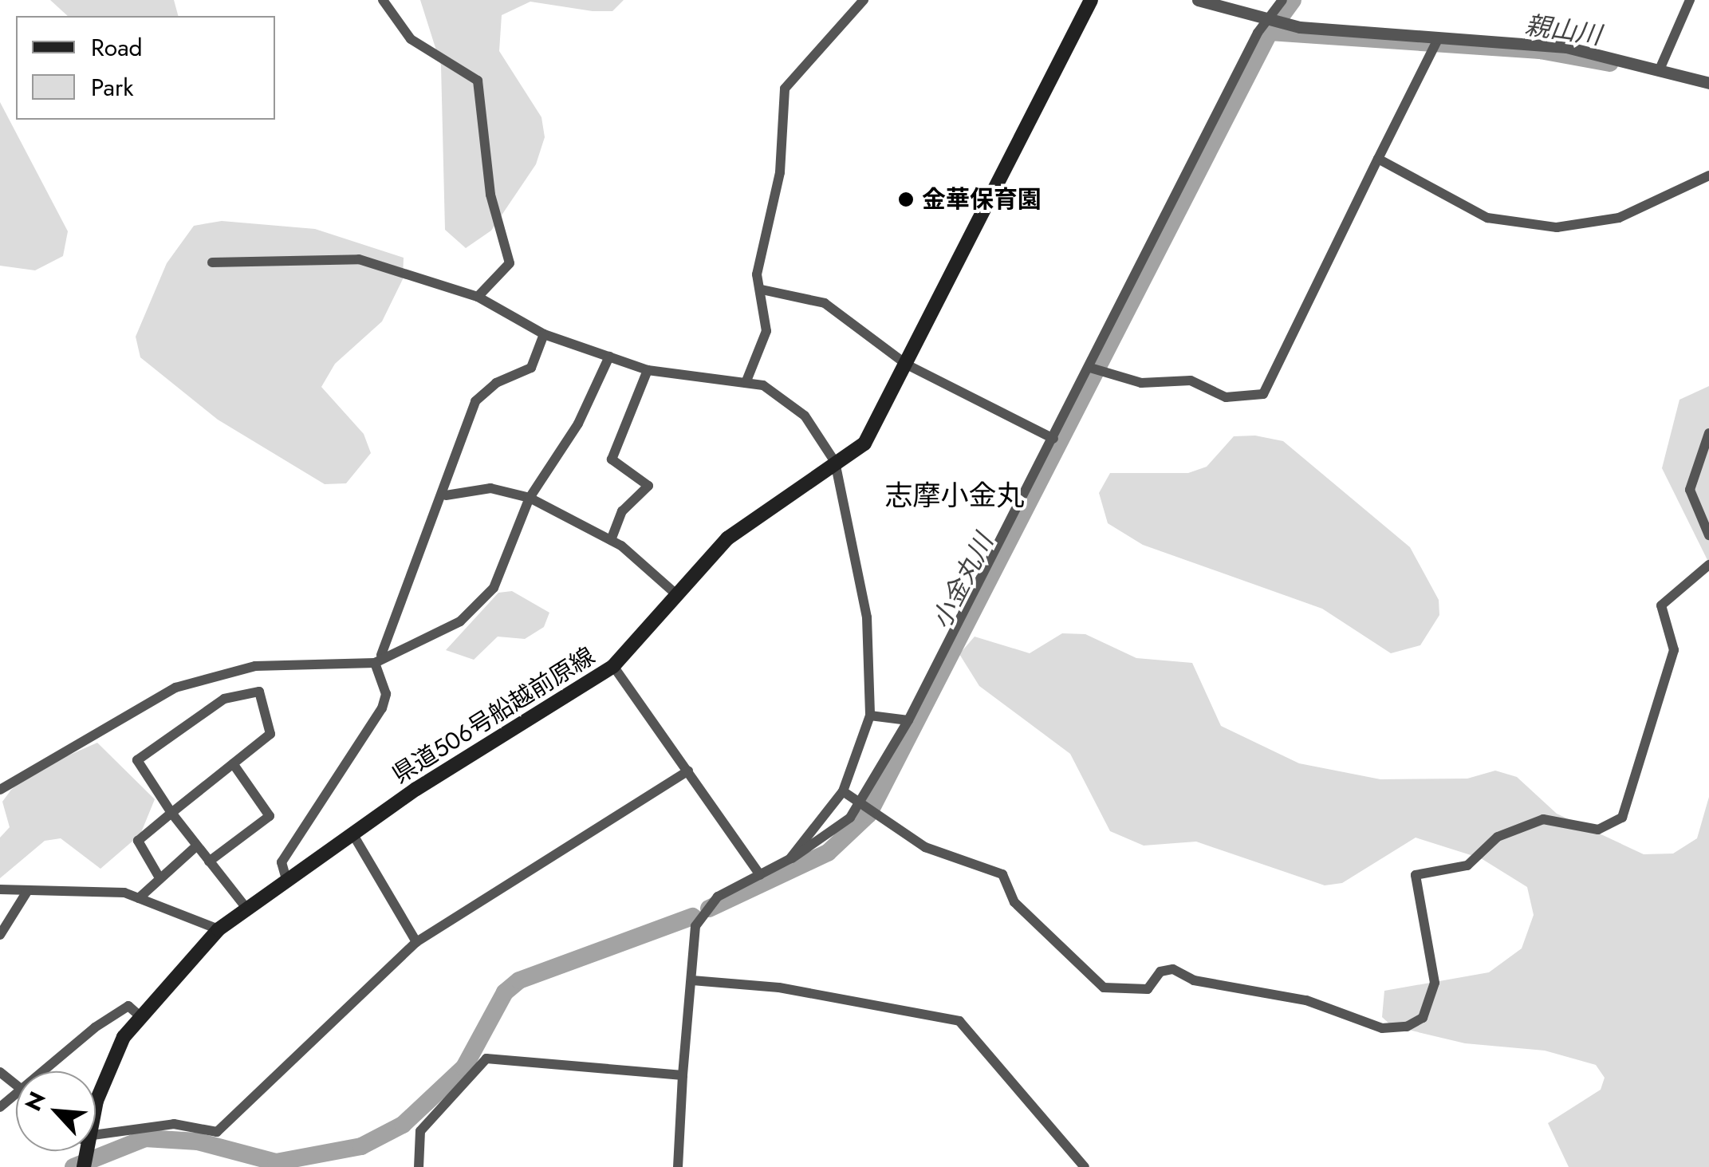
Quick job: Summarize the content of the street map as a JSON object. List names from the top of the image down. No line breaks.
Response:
{"streets":{"main road":["県道506号船越前原線"]},"districts":["志摩小金丸"],"water":["親山川","小金丸川"],"places":["金華保育園"],"legend":["Road","Park"],"north":"top left"}
